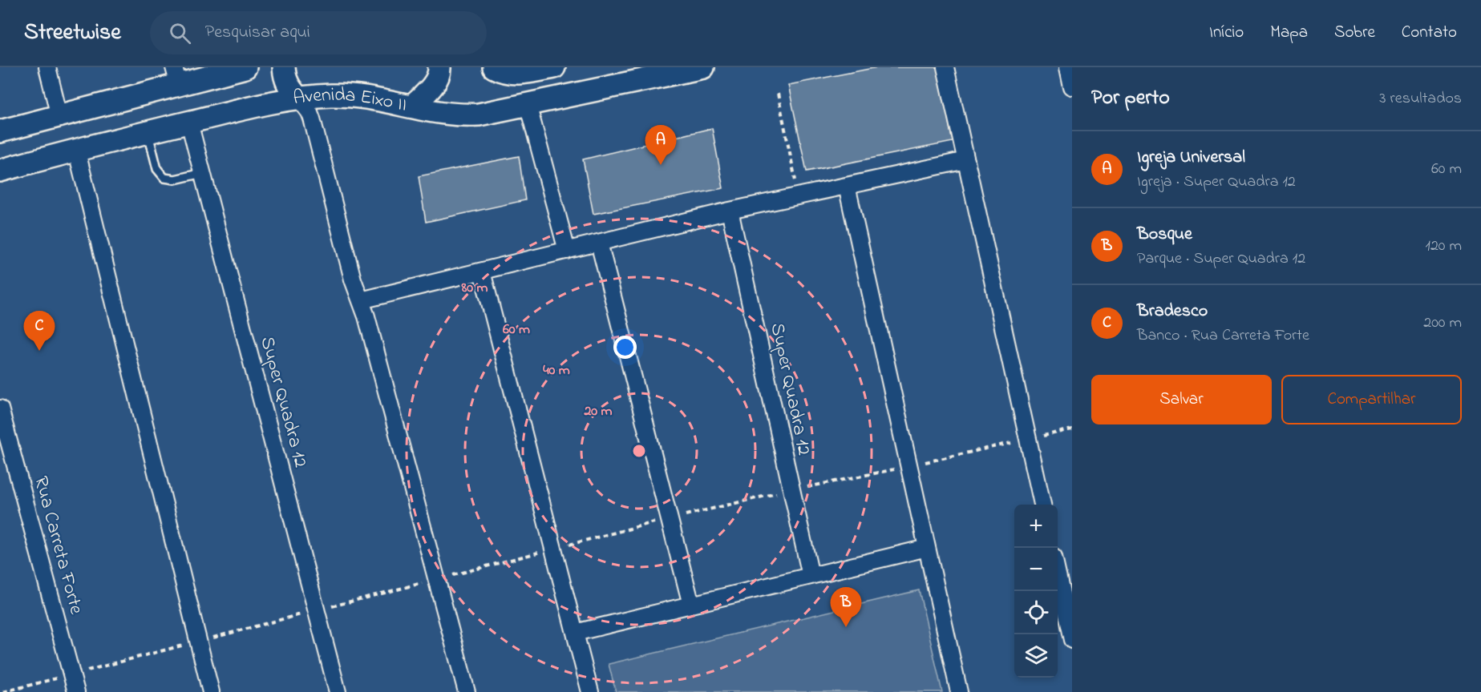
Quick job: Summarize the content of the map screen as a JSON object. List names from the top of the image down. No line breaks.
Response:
{"streets":{"street":["Avenida Eixo II","Super Quadra 12","Rua Carreta Forte"]},"crossings":[["Avenida Eixo II","Super Quadra 12"]],"page":{"header":"Streetwise","search":"Pesquisar aqui","nav":["Início","Mapa","Sobre","Contato"],"heading":["Por perto","3 resultados"],"pins":["A","C","B"],"list":[{"mark":"A","name":"Igreja Universal","note":"Igreja · Super Quadra 12","value":"60 m"},{"mark":"B","name":"Bosque","note":"Parque · Super Quadra 12","value":"120 m"},{"mark":"C","name":"Bradesco","note":"Banco · Rua Carreta Forte","value":"200 m"}],"buttons":["Salvar","Compartilhar"],"map_buttons":["+","−"]},"rings":["80 m","60 m","40 m","20 m"]}
